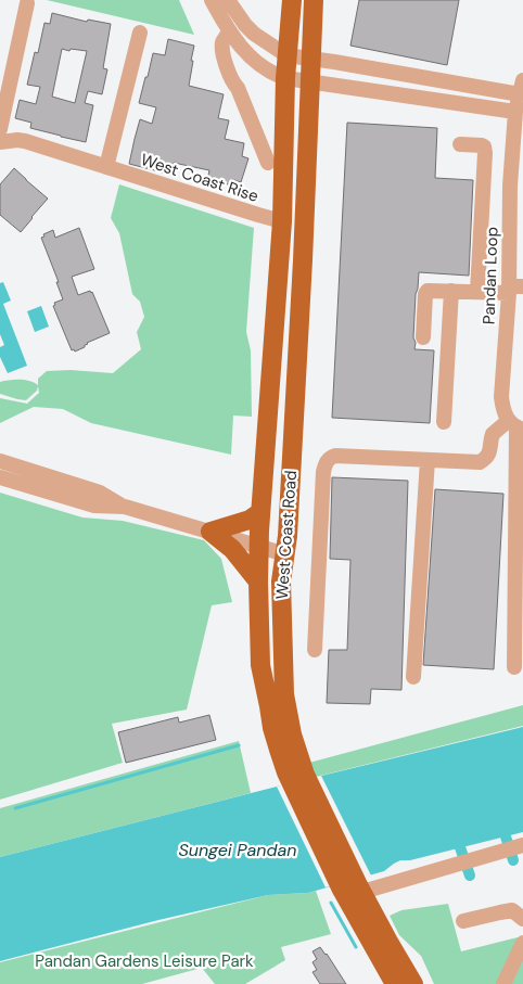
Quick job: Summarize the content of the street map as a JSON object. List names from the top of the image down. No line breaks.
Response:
{"streets":{"main road":["West Coast Road"],"street":["West Coast Rise","Pandan Loop"]},"crossings":[["West Coast Rise","West Coast Road"],["Pandan Loop","West Coast Road"]],"water":["Sungei Pandan"],"parks":["Pandan Gardens Leisure Park"]}
